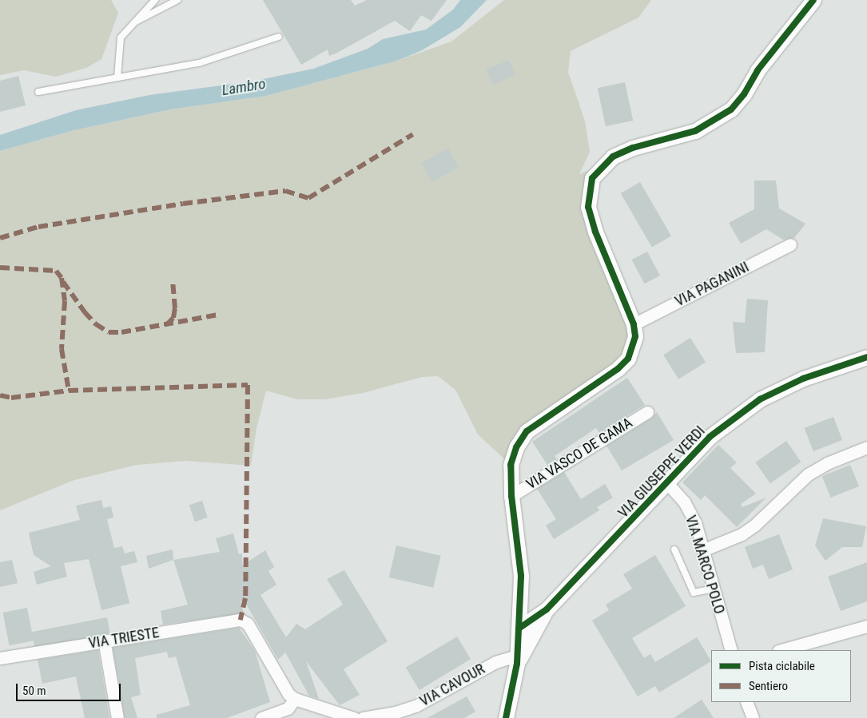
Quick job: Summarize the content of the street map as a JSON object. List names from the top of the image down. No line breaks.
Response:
{"streets":{"street":["VIA PAGANINI","VIA VASCO DE GAMA","VIA GIUSEPPE VERDI","VIA MARCO POLO","VIA TRIESTE","VIA CAVOUR"]},"crossings":[["VIA GIUSEPPE VERDI","VIA MARCO POLO"]],"water":["Lambro"],"legend":["Pista ciclabile","Sentiero"],"scale_bar":"50 m"}
